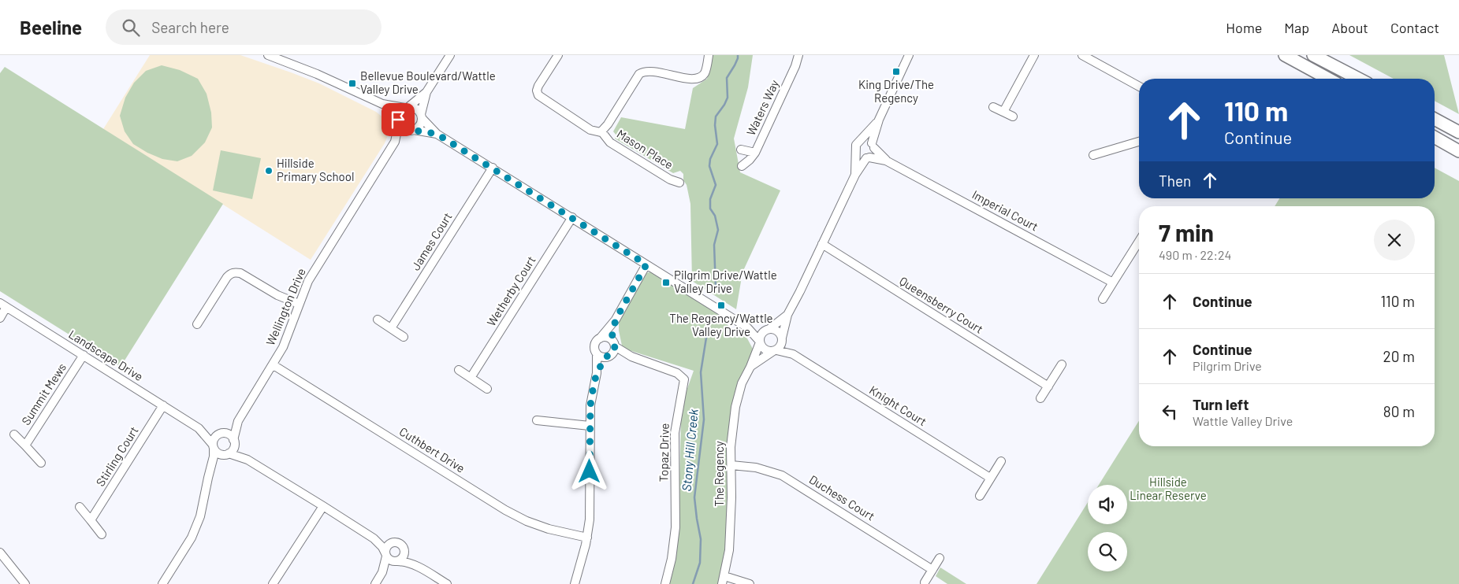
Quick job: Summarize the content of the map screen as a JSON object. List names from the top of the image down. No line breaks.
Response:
{"streets":{"street":["Waters Way","Mason Place","Imperial Court","James Court","Wetherby Court","Queensberry Court","Wellington Drive","Landscape Drive","Summit Mews","Knight Court","Cuthbert Drive","Topaz Drive","Stirling Court","The Regency","Duchess Court"]},"crossings":[["Wellington Drive","Landscape Drive"],["Wellington Drive","Cuthbert Drive"],["Landscape Drive","Summit Mews"],["Landscape Drive","Stirling Court"],["Knight Court","The Regency"],["The Regency","Duchess Court"]],"water":["Stony Hill Creek"],"parks":["Hillside Linear Reserve"],"places":{"transit":["King Drive/The Regency","Bellevue Boulevard/Wattle Valley Drive","Pilgrim Drive/Wattle Valley Drive","The Regency/Wattle Valley Drive"],"other":["Hillside Primary School"]},"page":{"header":"Beeline","search":"Search here","nav":["Home","Map","About","Contact"],"turn":["110 m","Continue"],"then":"Then","heading":["7 min","490 m · 22:24"],"list":[{"name":"Continue","value":"110 m"},{"name":"Continue","note":"Pilgrim Drive","value":"20 m"},{"name":"Turn left","note":"Wattle Valley Drive","value":"80 m"}]}}
